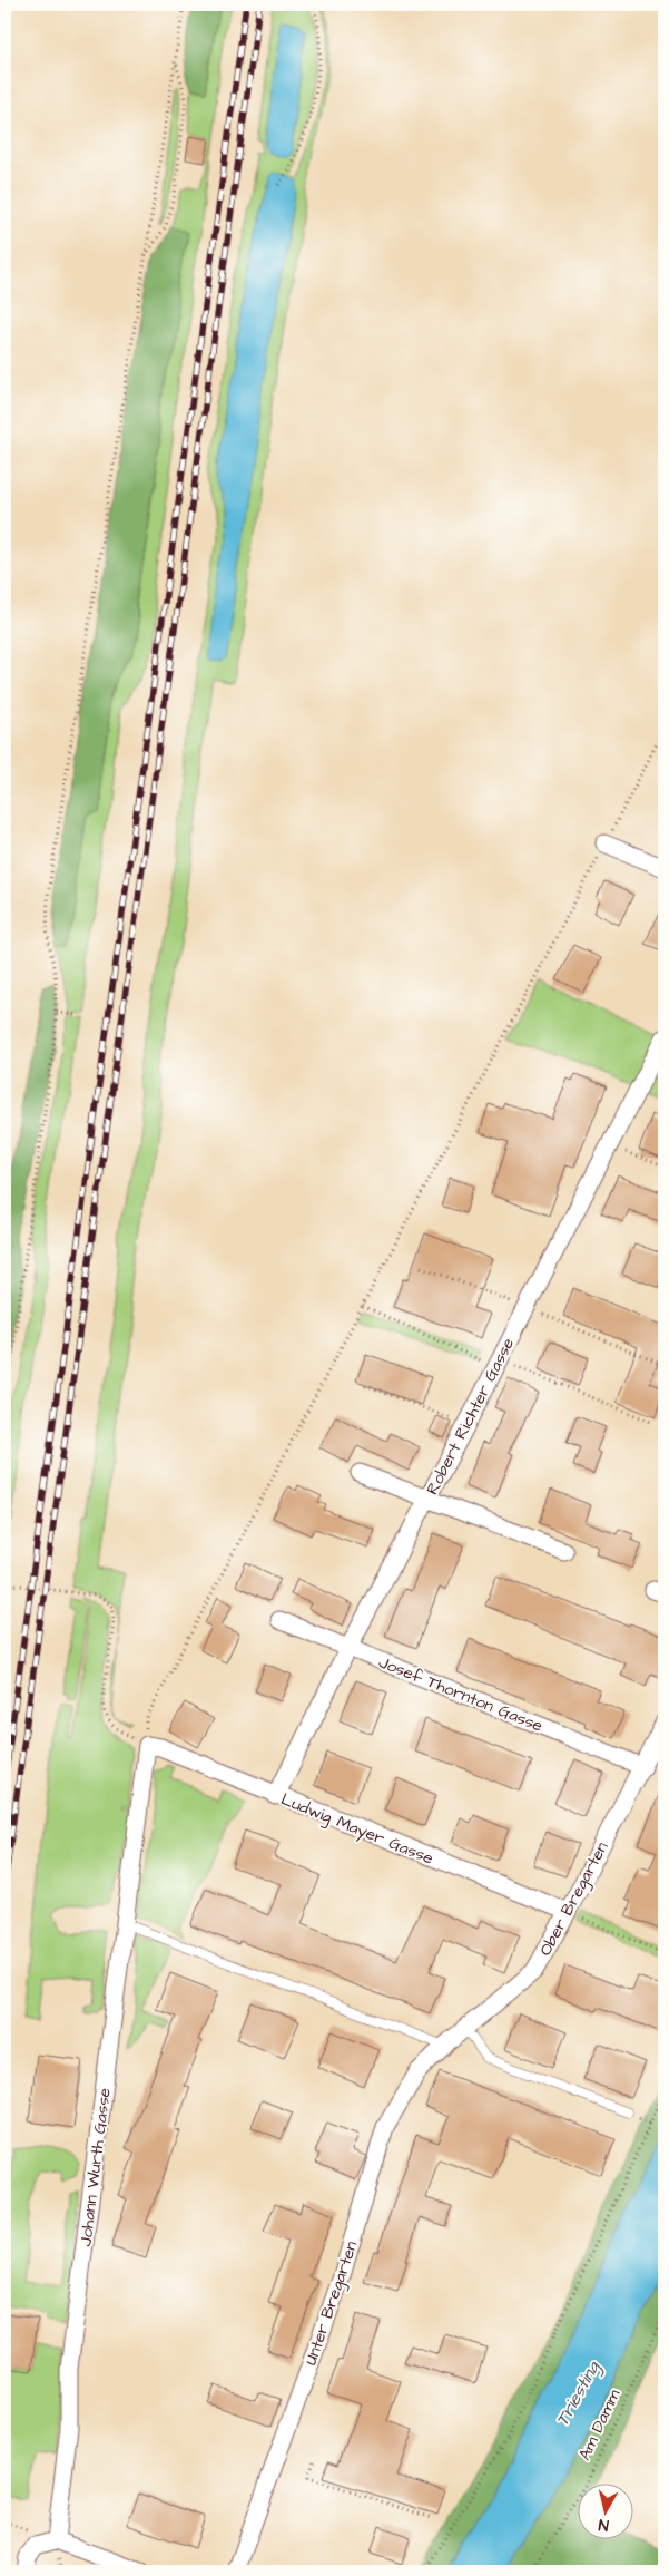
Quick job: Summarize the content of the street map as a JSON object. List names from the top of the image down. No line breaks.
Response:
{"streets":{"street":["Robert Richter Gasse","Josef Thornton Gasse","Ludwig Mayer Gasse","Ober Bregarten","Johann Wurth Gasse","Unter Bregarten"],"path":["Am Damm"]},"crossings":[["Robert Richter Gasse","Josef Thornton Gasse"],["Robert Richter Gasse","Ludwig Mayer Gasse"],["Josef Thornton Gasse","Ober Bregarten"],["Ludwig Mayer Gasse","Ober Bregarten"],["Ludwig Mayer Gasse","Johann Wurth Gasse"],["Ober Bregarten","Unter Bregarten"]],"water":["Triesting"],"north":"bottom"}
